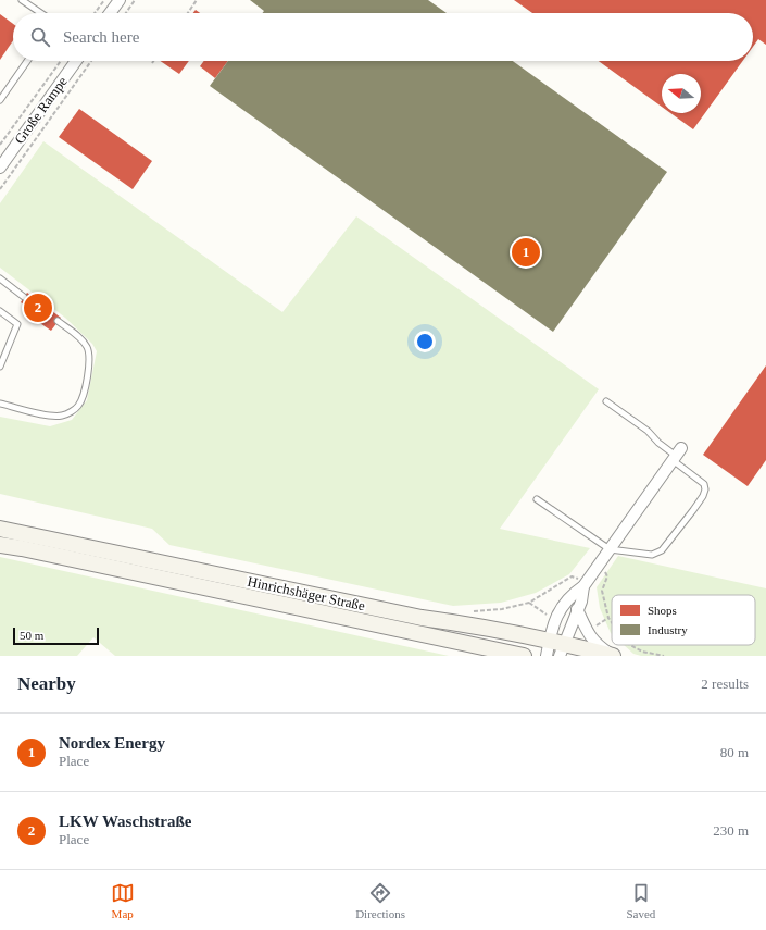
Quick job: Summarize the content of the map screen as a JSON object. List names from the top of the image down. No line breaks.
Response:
{"streets":{"main road":["Hinrichshäger Straße"],"street":["Große Rampe"]},"legend":["Shops","Industry"],"scale_bar":"50 m","north":"left","page":{"search":"Search here","pins":["1","2"],"scale":"50 m","heading":["Nearby","2 results"],"list":[{"mark":"1","name":"Nordex Energy","note":"Place","value":"80 m"},{"mark":"2","name":"LKW Waschstraße","note":"Place","value":"230 m"}],"nav":["Map","Directions","Saved"]}}
